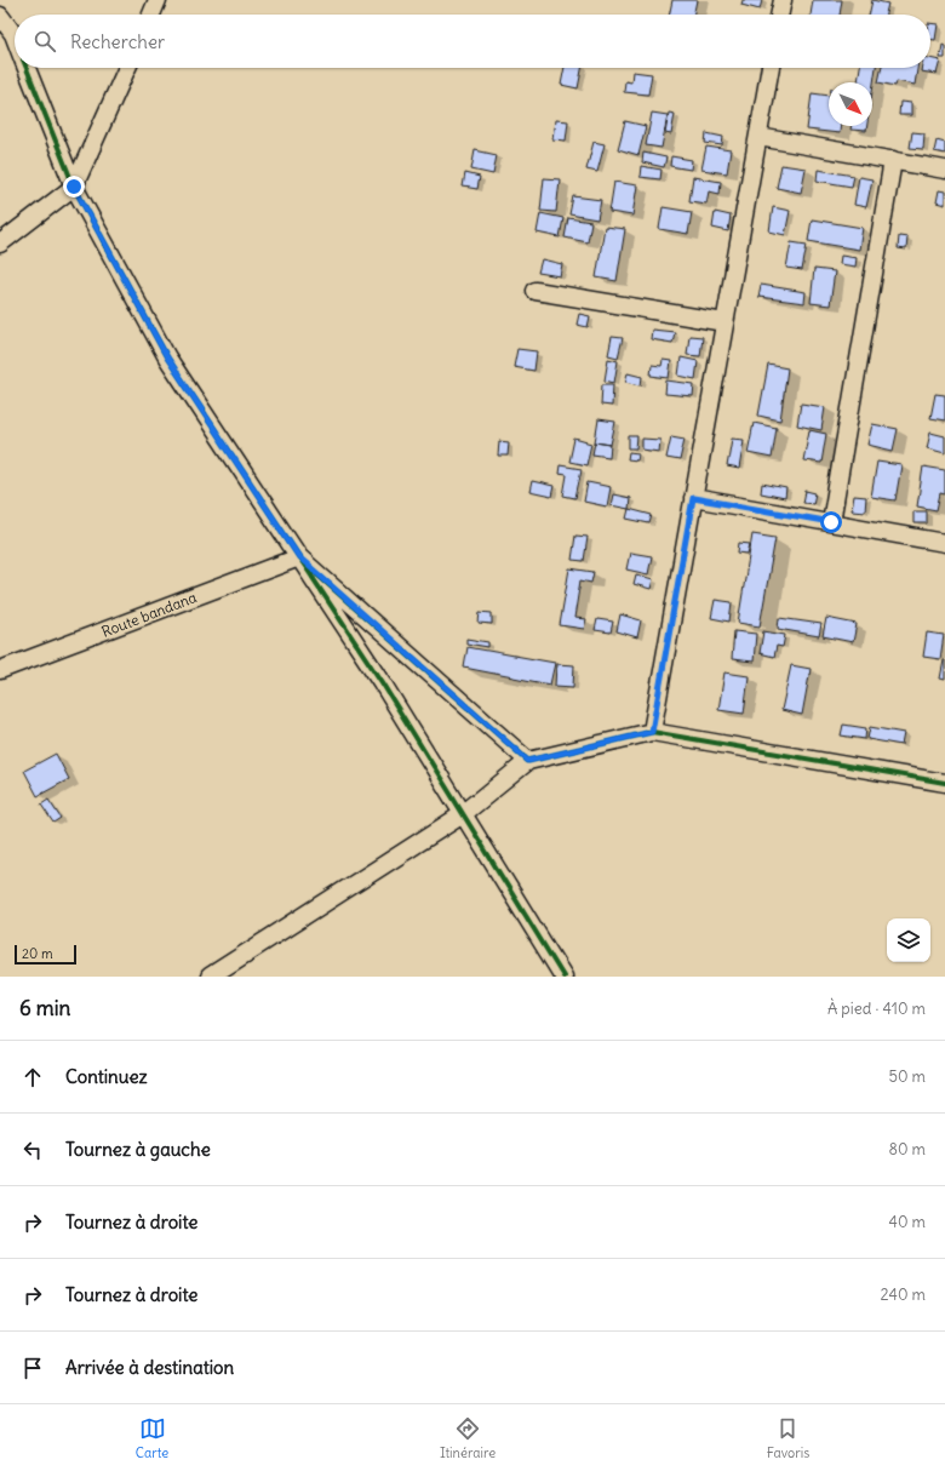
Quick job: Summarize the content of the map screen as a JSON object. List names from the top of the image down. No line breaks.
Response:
{"streets":{"street":["Route bandana"]},"scale_bar":"20 m","north":"bottom right","page":{"search":"Rechercher","scale":"20 m","heading":["6 min","À pied · 410 m"],"list":[["Continuez","50 m"],["Tournez à gauche","80 m"],["Tournez à droite","40 m"],["Tournez à droite","240 m"],"Arrivée à destination"],"nav":["Carte","Itinéraire","Favoris"]}}
